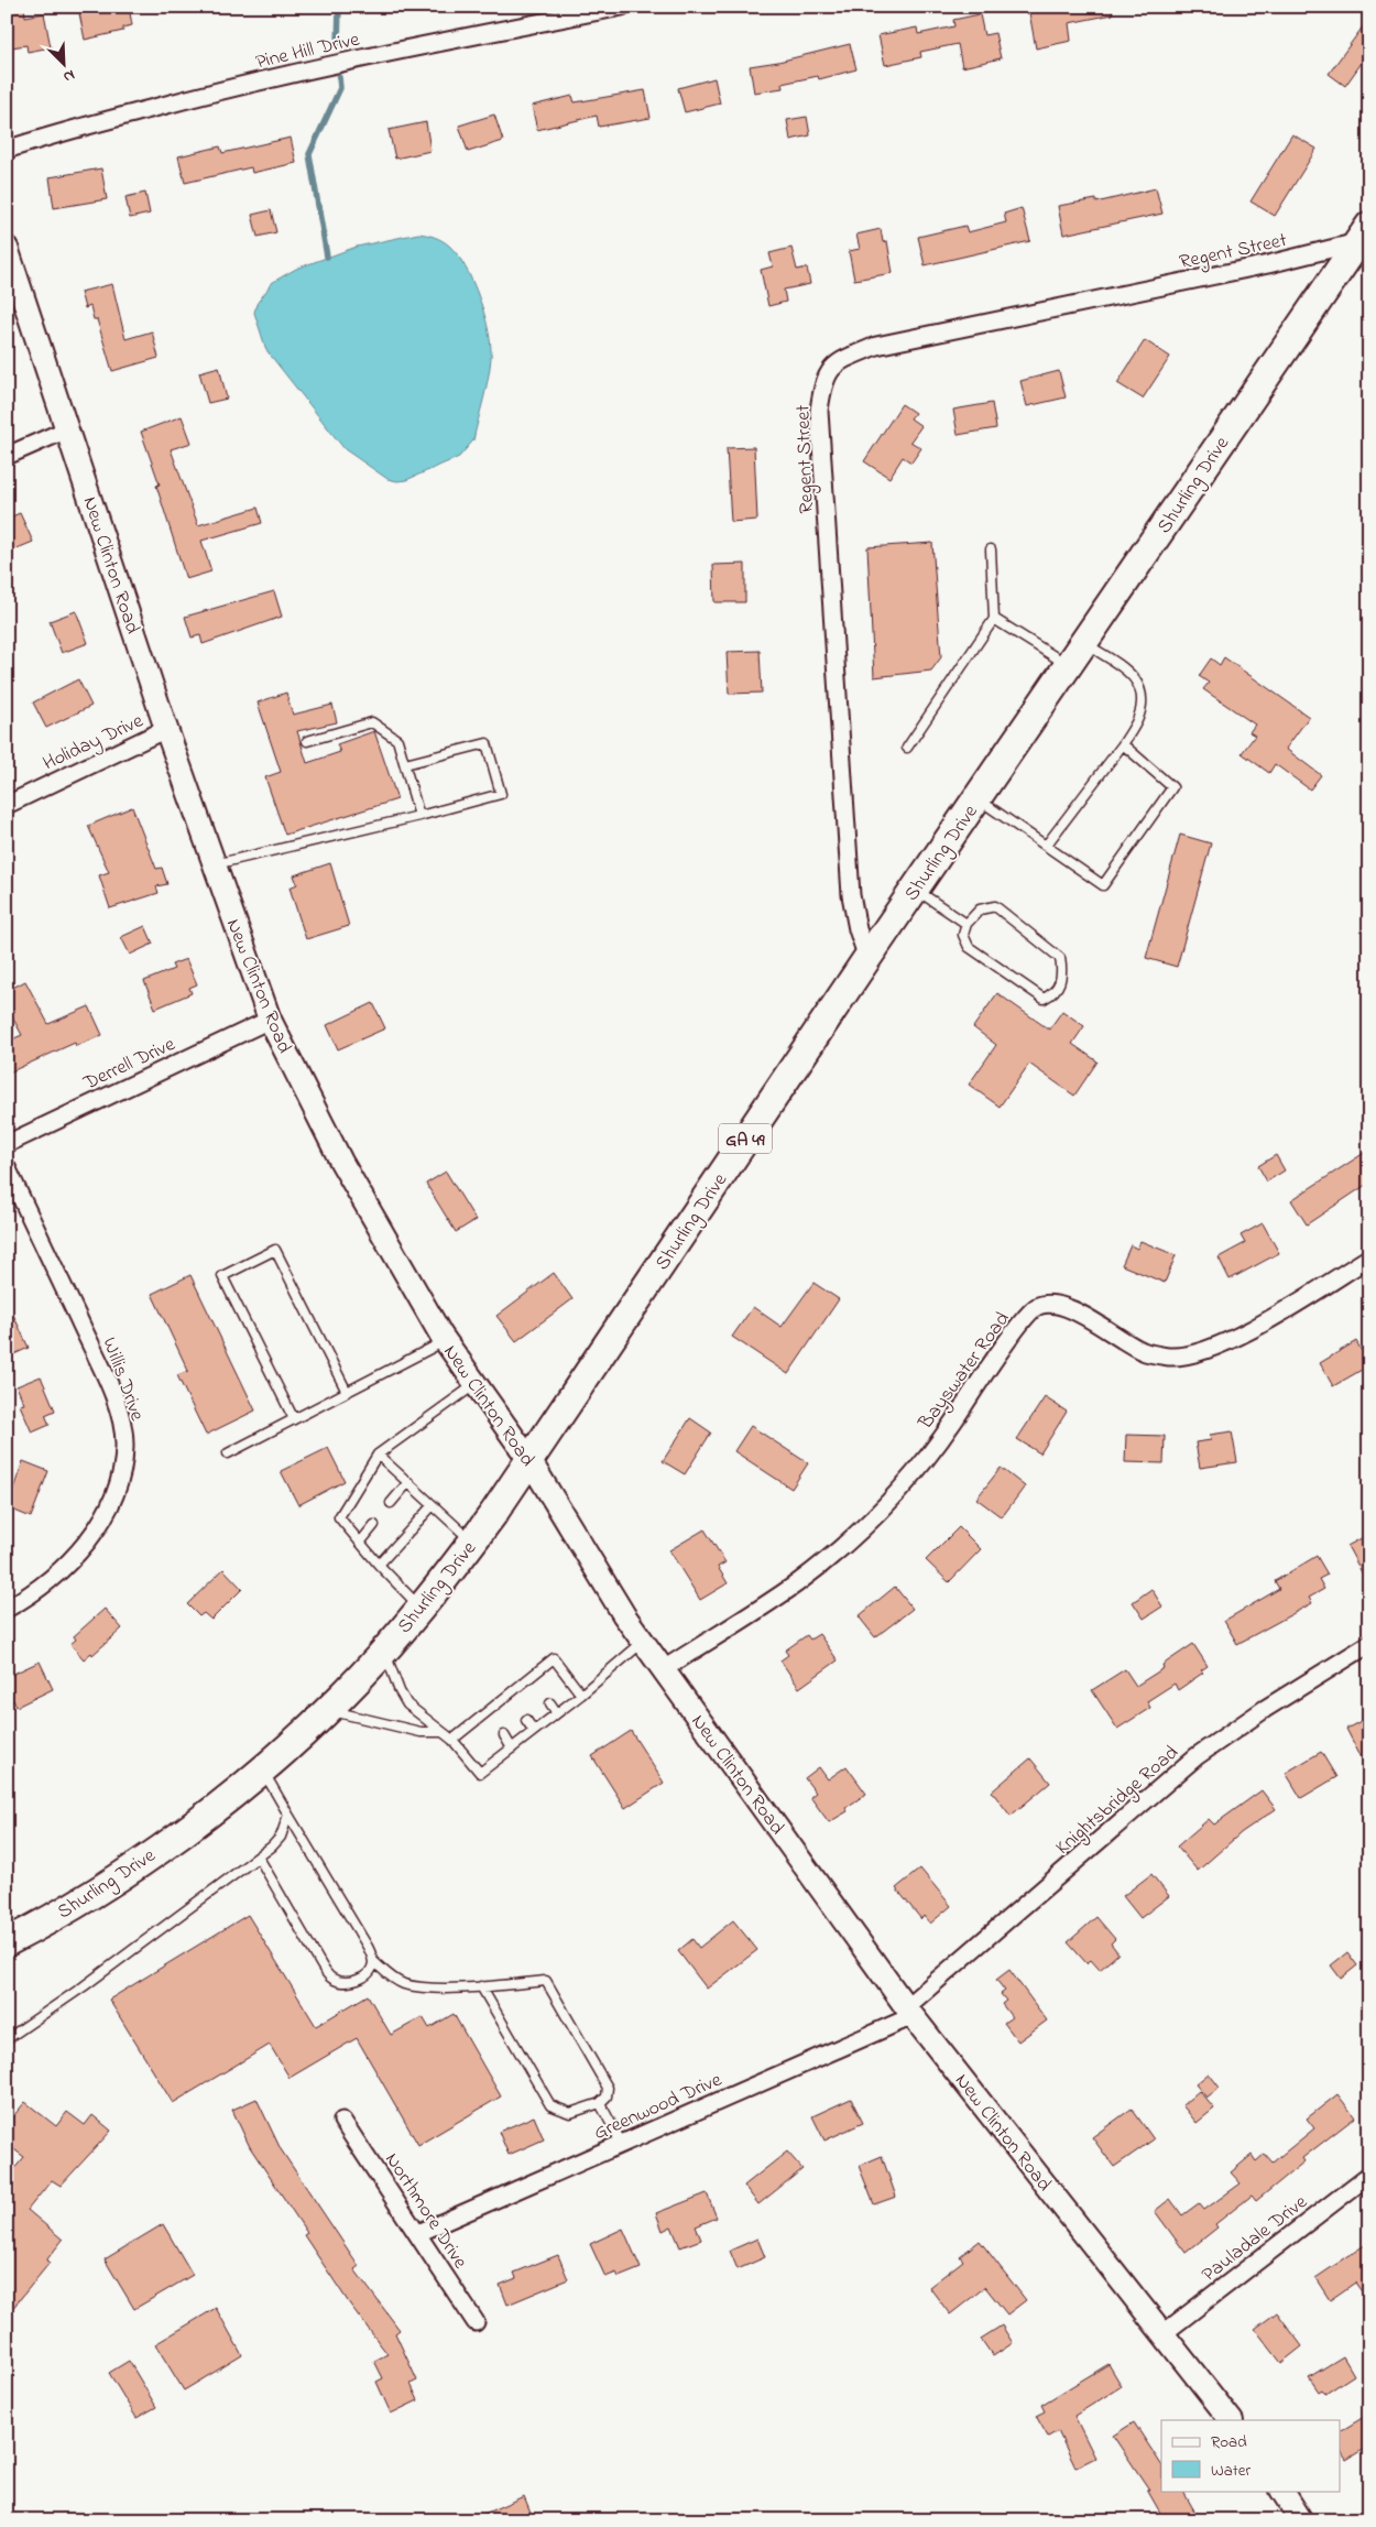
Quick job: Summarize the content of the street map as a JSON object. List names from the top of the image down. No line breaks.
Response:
{"streets":{"main road":["Shurling Drive","GA 49"],"street":["Pine Hill Drive","Regent Street","New Clinton Road","Holiday Drive","Derrell Drive","Bayswater Road","Willis Drive","Knightsbridge Road","Greenwood Drive","Northmore Drive","Pauladale Drive"]},"crossings":[["Regent Street","Shurling Drive"],["Shurling Drive","New Clinton Road"],["New Clinton Road","Holiday Drive"],["New Clinton Road","Derrell Drive"],["New Clinton Road","Bayswater Road"],["New Clinton Road","Knightsbridge Road"],["New Clinton Road","Greenwood Drive"],["New Clinton Road","Pauladale Drive"],["Knightsbridge Road","Greenwood Drive"],["Greenwood Drive","Northmore Drive"]],"legend":["Road","Water"],"north":"bottom right"}
